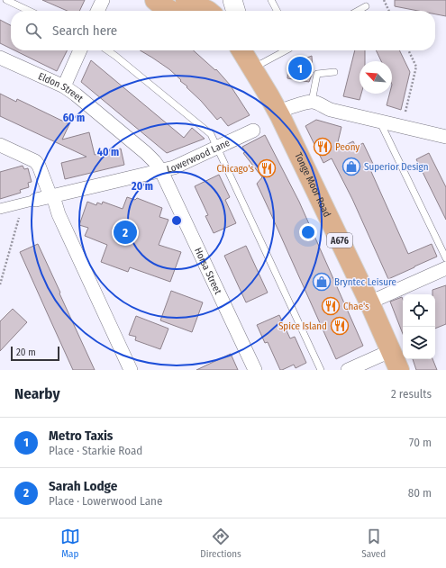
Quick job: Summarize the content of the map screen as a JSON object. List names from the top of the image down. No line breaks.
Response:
{"streets":{"main road":["Tonge Moor Road","A676"],"street":["Eldon Street","Lowerwood Lane","Horsa Street"]},"crossings":[["Eldon Street","Lowerwood Lane"],["Eldon Street","Horsa Street"],["Lowerwood Lane","Horsa Street"]],"places":{"restaurant":["Peony","Chicago's","Chae's","Spice Island"],"shop":["Superior Design","Bryntec Leisure"]},"scale_bar":"20 m","north":"top left","page":{"search":"Search here","pins":["1","2"],"scale":"20 m","heading":["Nearby","2 results"],"list":[{"mark":"1","name":"Metro Taxis","note":"Place · Starkie Road","value":"70 m"},{"mark":"2","name":"Sarah Lodge","note":"Place · Lowerwood Lane","value":"80 m"}],"nav":["Map","Directions","Saved"]},"rings":["60 m","40 m","20 m"]}
